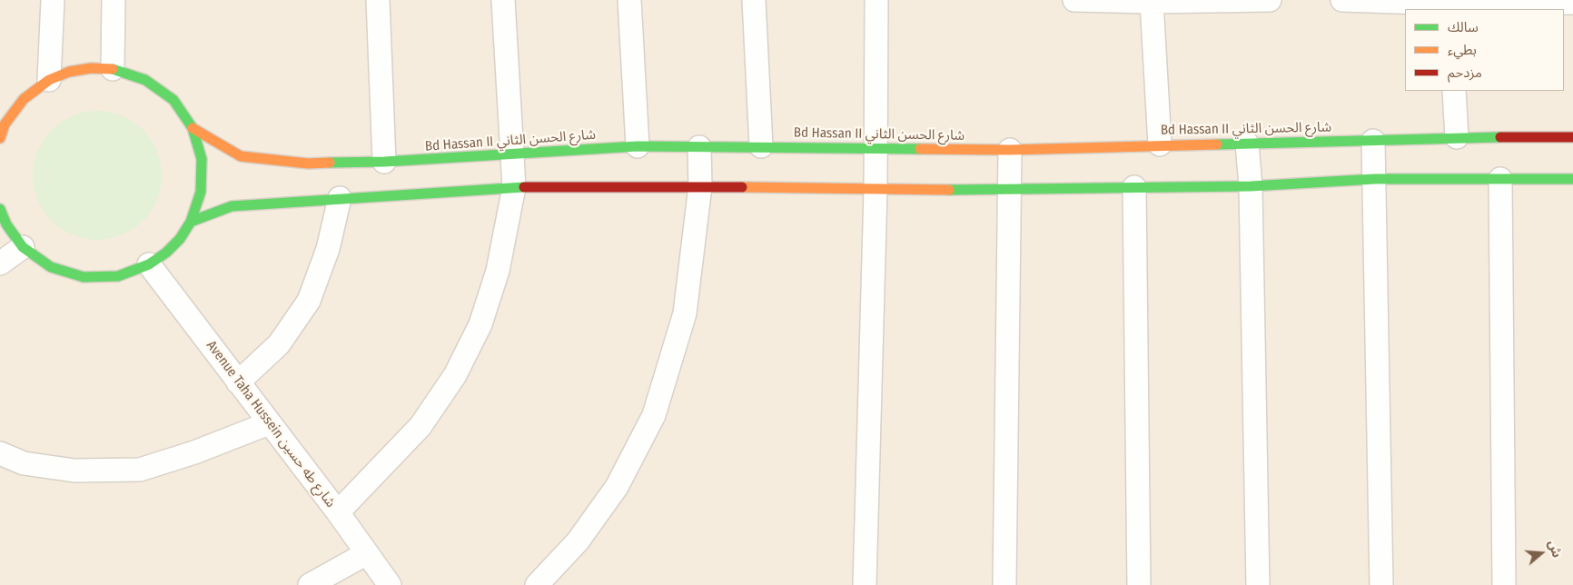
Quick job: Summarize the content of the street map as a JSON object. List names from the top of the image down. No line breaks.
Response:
{"streets":{"street":["Bd Hassan II شارع الحسن الثاني","Avenue Taha Hussein شارع طه حسين"]},"legend":["سالك","بطيء","مزدحم"],"north":"right"}
